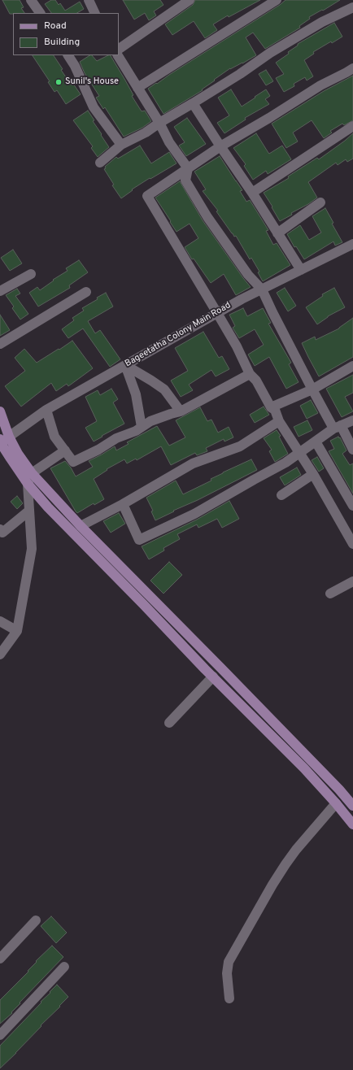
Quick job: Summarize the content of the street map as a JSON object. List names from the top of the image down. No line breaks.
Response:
{"streets":{"street":["Bageetatha Colony Main Road"]},"places":["Sunil's House"],"legend":["Road","Building"]}
